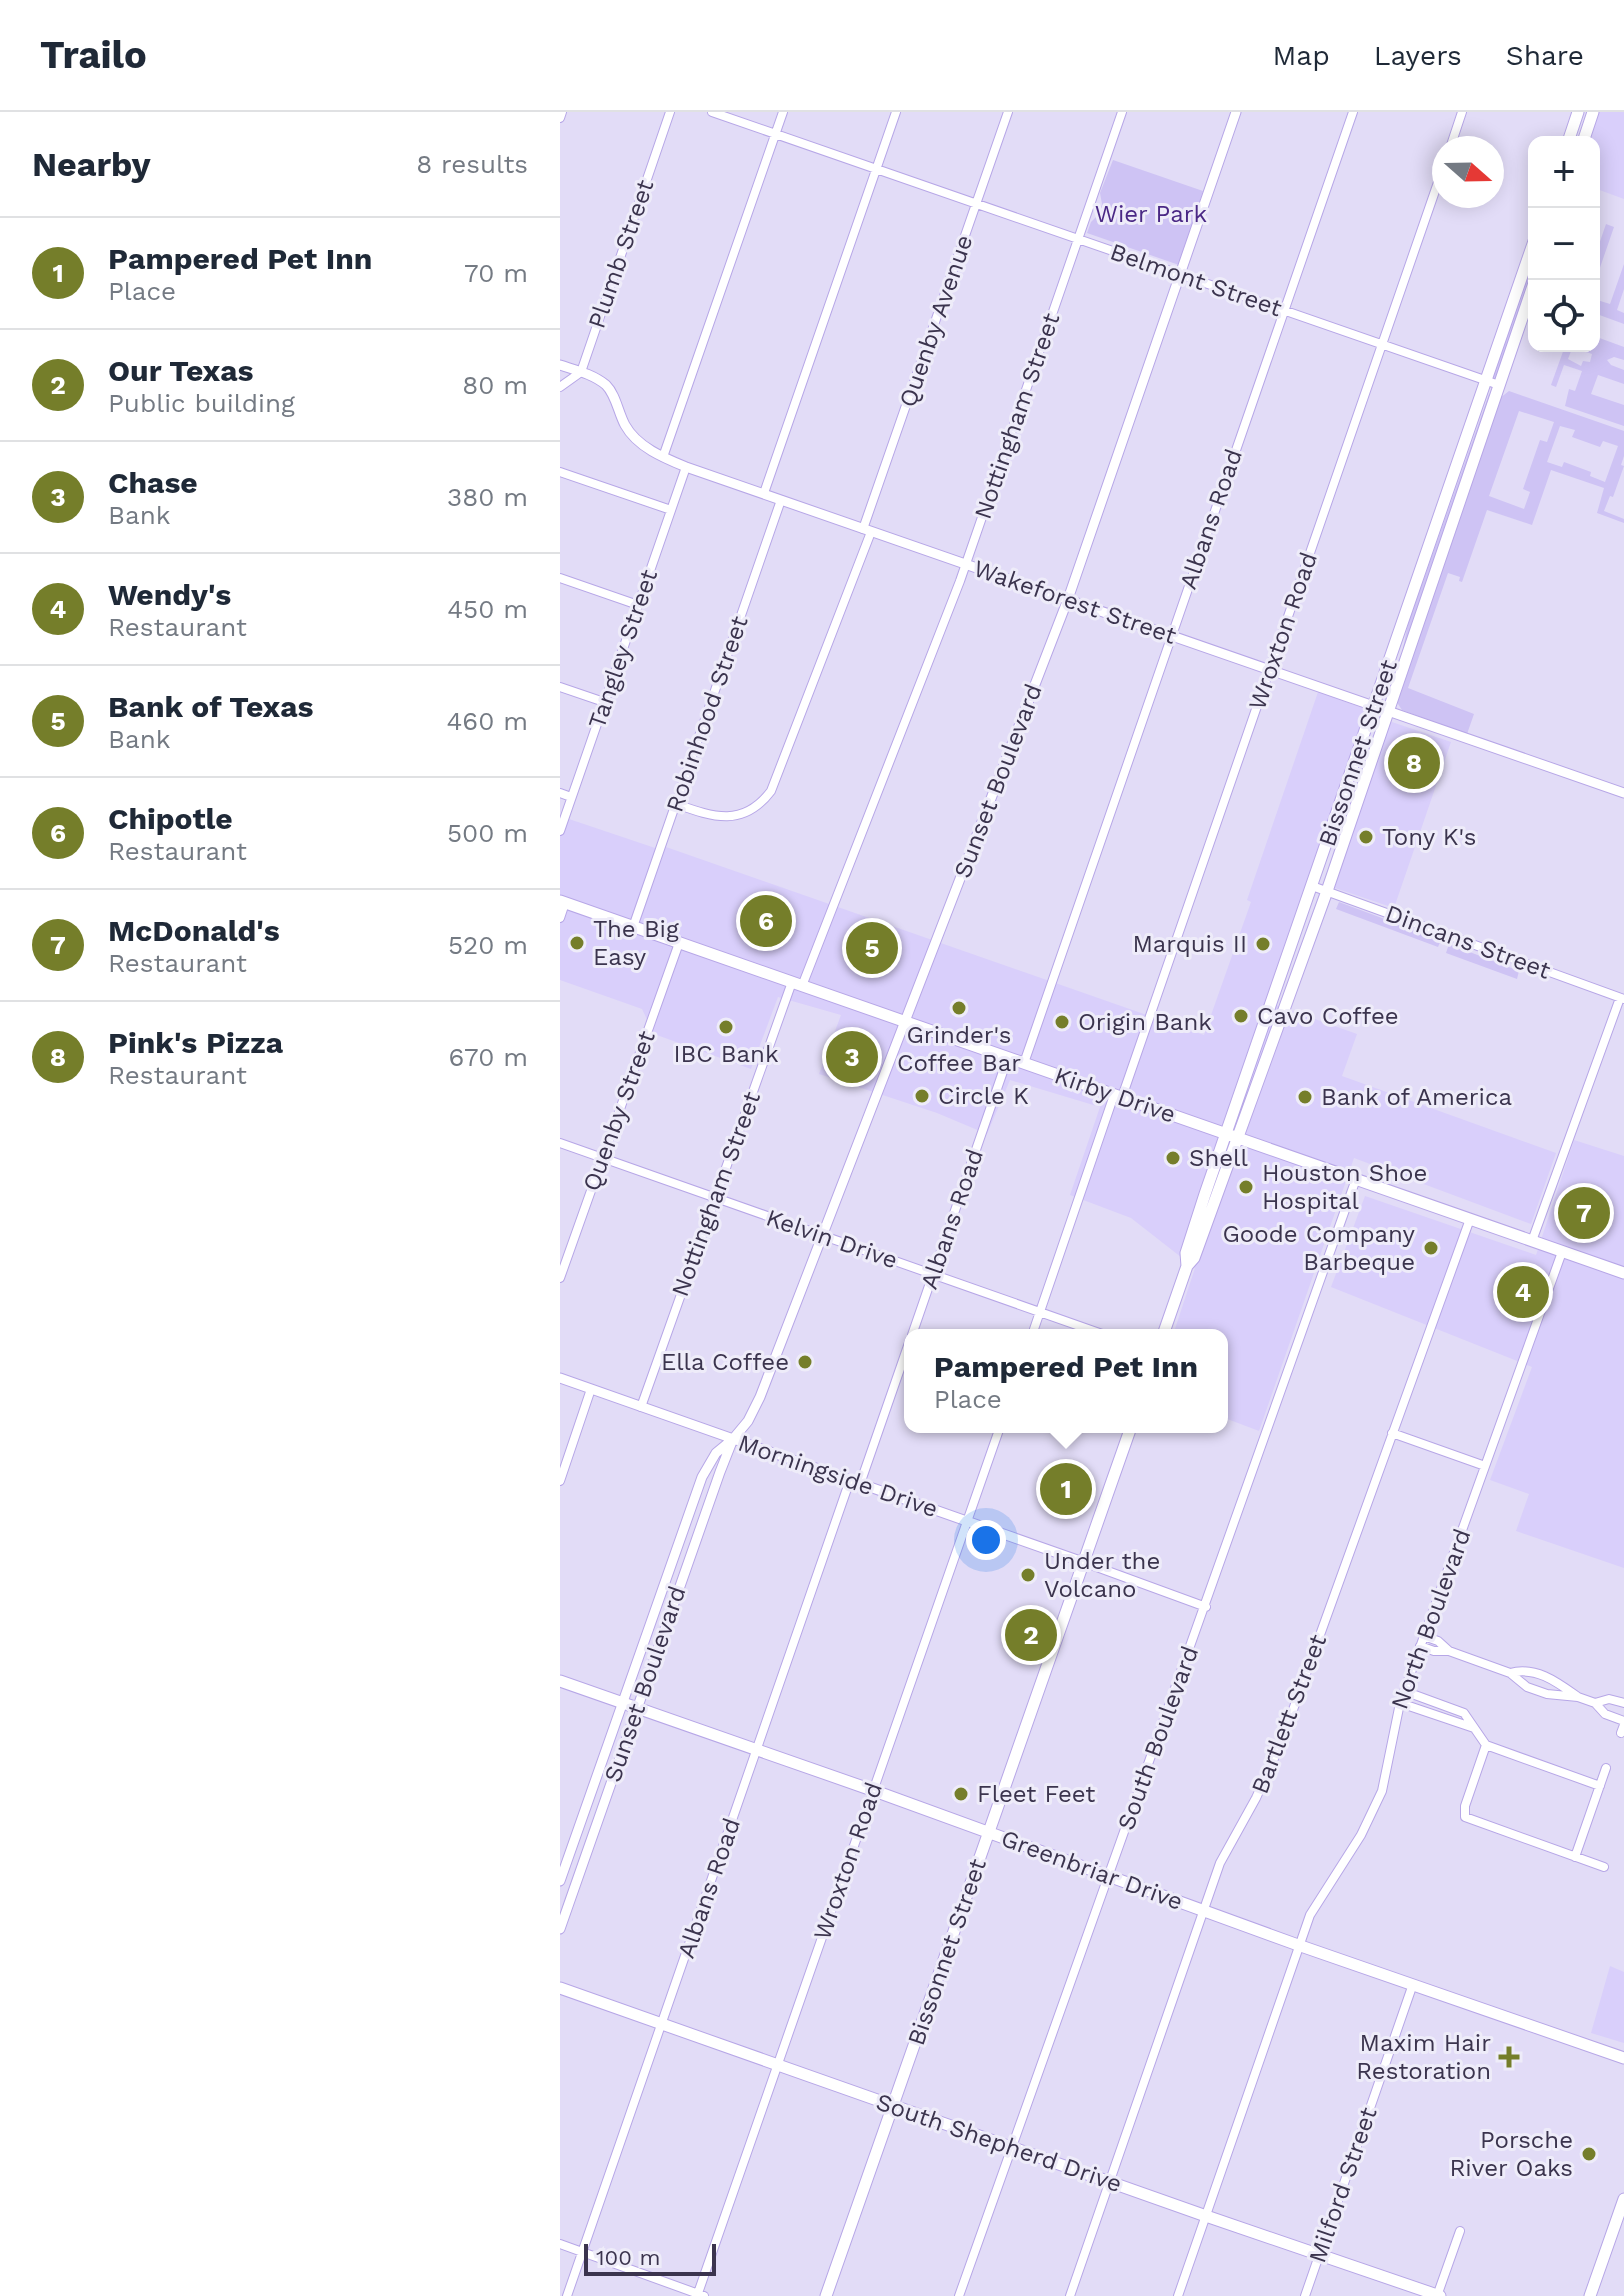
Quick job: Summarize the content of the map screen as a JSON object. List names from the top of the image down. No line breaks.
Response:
{"streets":{"main road":["Bissonnet Street","Kirby Drive","Greenbriar Drive","South Shepherd Drive"],"street":["Plumb Street","Belmont Street","Quenby Avenue","Nottingham Street","Albans Road","Wakeforest Street","Wroxton Road","Tangley Street","Robinhood Street","Sunset Boulevard","Dincans Street","Quenby Street","Kelvin Drive","Morningside Drive","North Boulevard","Bartlett Street","South Boulevard","Milford Street"]},"crossings":[["Plumb Street","Wakeforest Street"],["Belmont Street","Quenby Avenue"],["Belmont Street","Nottingham Street"],["Belmont Street","Albans Road"],["Belmont Street","Wroxton Road"],["Belmont Street","Bissonnet Street"],["Belmont Street","Sunset Boulevard"],["Quenby Avenue","Wakeforest Street"],["Quenby Avenue","Robinhood Street"],["Nottingham Street","Wakeforest Street"],["Nottingham Street","Kirby Drive"],["Nottingham Street","Kelvin Drive"],["Nottingham Street","Morningside Drive"],["Albans Road","Wakeforest Street"],["Albans Road","Kirby Drive"],["Albans Road","Kelvin Drive"],["Albans Road","Morningside Drive"],["Albans Road","Greenbriar Drive"],["Albans Road","South Shepherd Drive"],["Wakeforest Street","Wroxton Road"],["Wakeforest Street","Tangley Street"],["Wakeforest Street","Robinhood Street"],["Wakeforest Street","Bissonnet Street"],["Wakeforest Street","Sunset Boulevard"],["Wroxton Road","Kirby Drive"],["Wroxton Road","Kelvin Drive"],["Wroxton Road","Morningside Drive"],["Wroxton Road","Greenbriar Drive"],["Wroxton Road","South Shepherd Drive"],["Robinhood Street","Kirby Drive"],["Bissonnet Street","Dincans Street"],["Bissonnet Street","Kirby Drive"],["Bissonnet Street","Morningside Drive"],["Bissonnet Street","Greenbriar Drive"],["Bissonnet Street","South Shepherd Drive"],["Sunset Boulevard","Kirby Drive"],["Sunset Boulevard","Kelvin Drive"],["Sunset Boulevard","Morningside Drive"],["Sunset Boulevard","Greenbriar Drive"],["Kirby Drive","Quenby Street"],["Kirby Drive","North Boulevard"],["Kirby Drive","Bartlett Street"],["Kirby Drive","South Boulevard"],["Quenby Street","Kelvin Drive"],["Morningside Drive","South Boulevard"],["North Boulevard","Greenbriar Drive"],["North Boulevard","South Shepherd Drive"],["Bartlett Street","Greenbriar Drive"],["Bartlett Street","South Shepherd Drive"],["South Boulevard","Greenbriar Drive"],["South Boulevard","South Shepherd Drive"],["Greenbriar Drive","Milford Street"],["South Shepherd Drive","Milford Street"]],"parks":["Wier Park"],"places":{"other":["Tony K's","The Big Easy","Marquis II","Grinder's Coffee Bar","Cavo Coffee","Origin Bank","IBC Bank","Circle K","Bank of America","Shell","Houston Shoe Hospital","Goode Company Barbeque","Ella Coffee","Under the Volcano","Fleet Feet","Porsche River Oaks"],"health":["Maxim Hair Restoration"]},"scale_bar":"100 m","north":"right","page":{"header":"Trailo","nav":["Map","Layers","Share"],"heading":["Nearby","8 results"],"map_buttons":["+","−"],"list":[{"mark":"1","name":"Pampered Pet Inn","note":"Place","value":"70 m"},{"mark":"2","name":"Our Texas","note":"Public building","value":"80 m"},{"mark":"3","name":"Chase","note":"Bank","value":"380 m"},{"mark":"4","name":"Wendy's","note":"Restaurant","value":"450 m"},{"mark":"5","name":"Bank of Texas","note":"Bank","value":"460 m"},{"mark":"6","name":"Chipotle","note":"Restaurant","value":"500 m"},{"mark":"7","name":"McDonald's","note":"Restaurant","value":"520 m"},{"mark":"8","name":"Pink's Pizza","note":"Restaurant","value":"670 m"}],"pins":["8","6","5","3","7","4","1","2"],"popup":["Pampered Pet Inn","Place"],"scale":"100 m"}}
